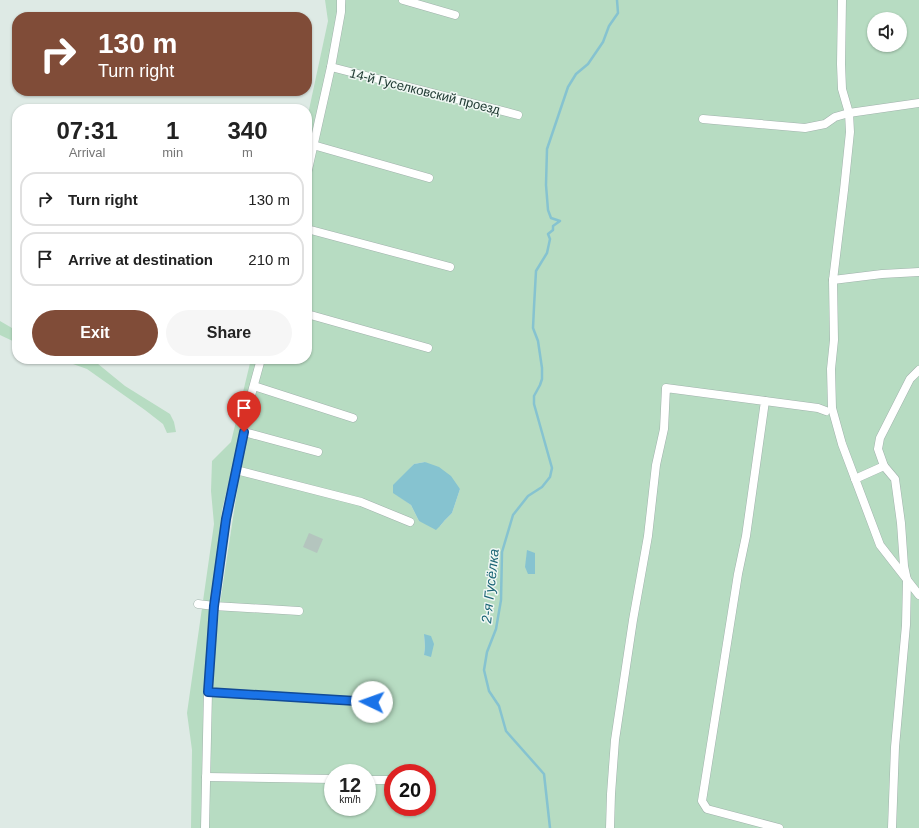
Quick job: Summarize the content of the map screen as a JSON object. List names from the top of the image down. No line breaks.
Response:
{"streets":{"street":["14-й Гуселковский проезд"]},"water":["2-я Гусёлка"],"page":{"turn":["130 m","Turn right"],"eta":["07:31","Arrival","1","min","340","m"],"list":[{"name":"Turn right","value":"130 m"},{"name":"Arrive at destination","value":"210 m"}],"buttons":["Exit","Share"],"speed":"12 km/h","limit":"20"}}
